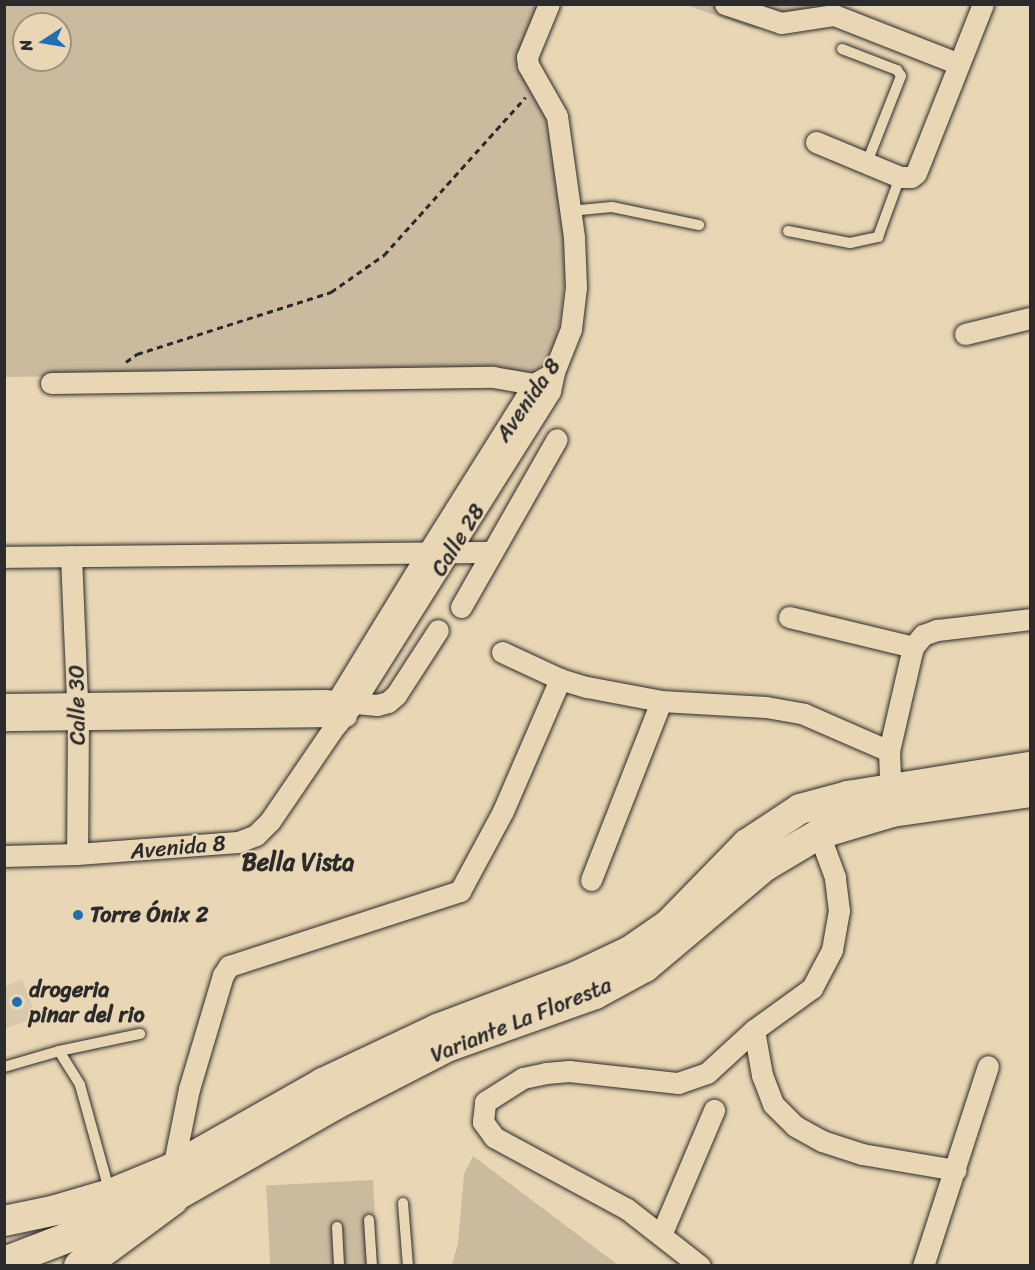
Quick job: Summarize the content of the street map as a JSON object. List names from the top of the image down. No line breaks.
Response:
{"streets":{"main road":["Variante La Floresta"],"street":["Avenida 8","Calle 28","Calle 30"]},"crossings":[["Avenida 8","Calle 28"],["Avenida 8","Calle 30"]],"districts":["Bella Vista"],"places":["Torre Ónix 2","drogeria pinar del rio"],"north":"left"}
